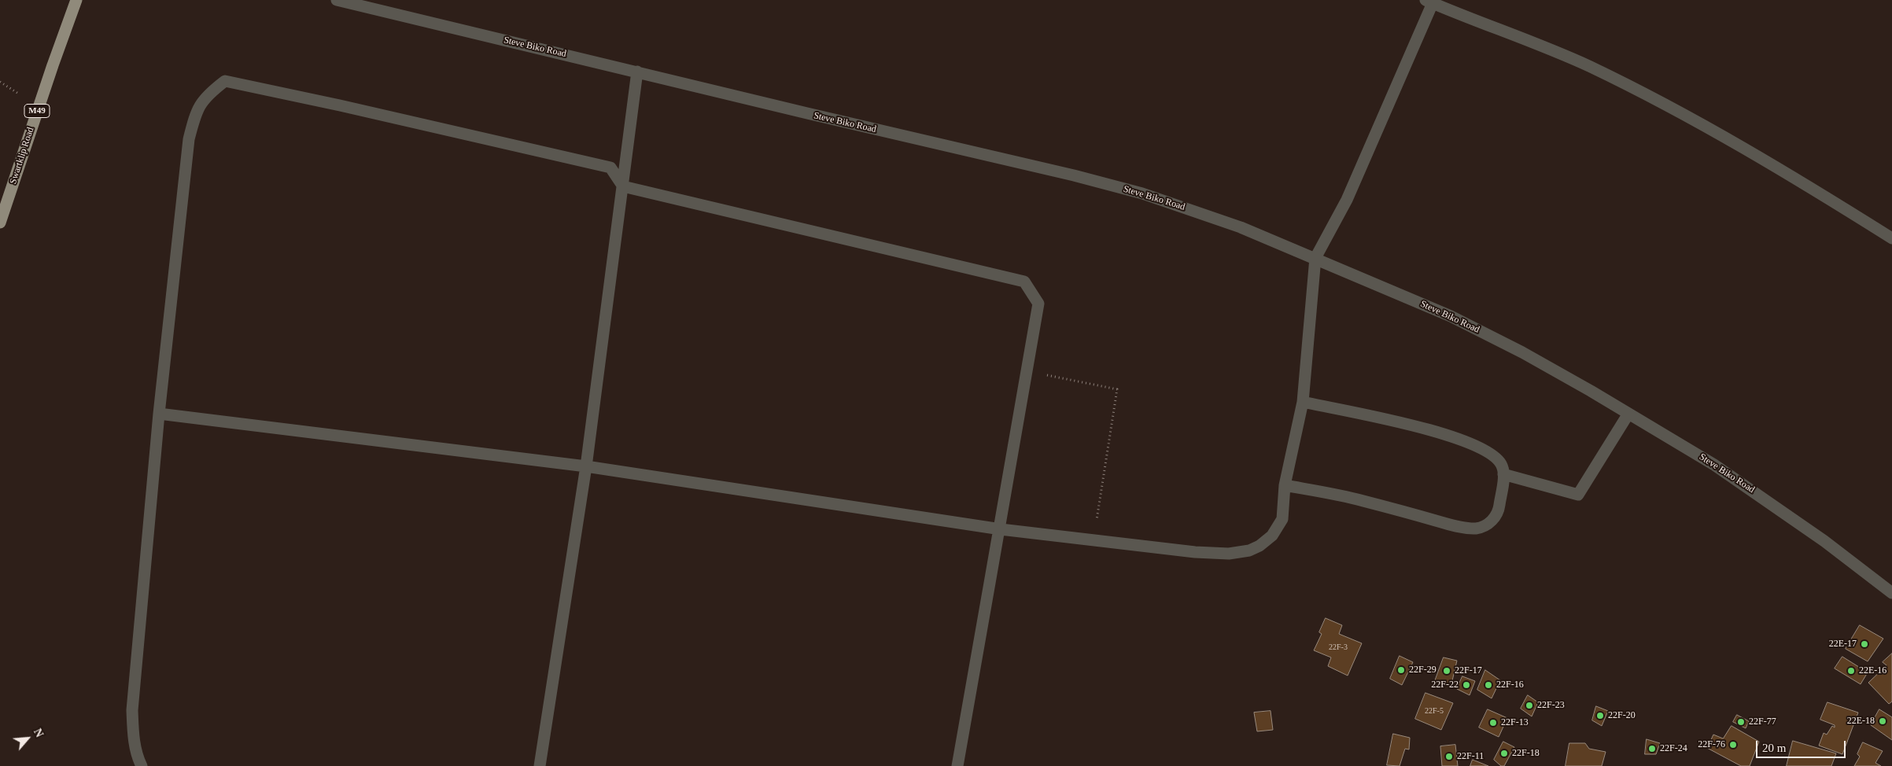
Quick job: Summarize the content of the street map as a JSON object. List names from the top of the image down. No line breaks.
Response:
{"streets":{"main road":["M49","Swartklip Road"],"street":["Steve Biko Road"]},"places":["22E-17","22F-29","22F-17","22E-16","22F-22","22F-16","22F-23","22F-20","22E-18","22F-77","22F-13","22F-76","22F-24","22F-18","22F-11"],"house_numbers":["22F-3","22F-5"],"scale_bar":"20 m","north":"top right"}
